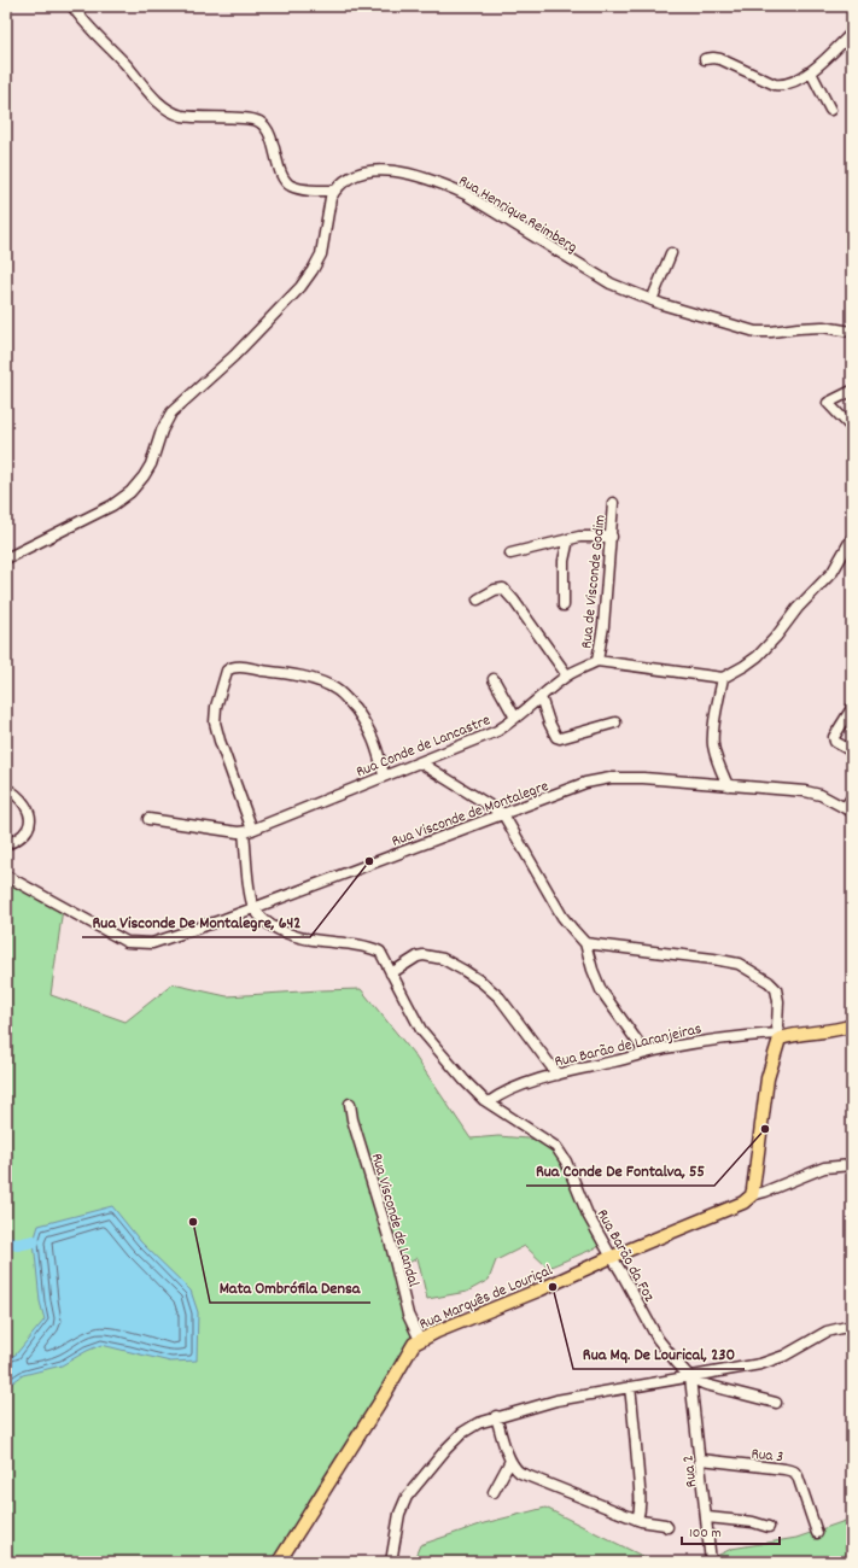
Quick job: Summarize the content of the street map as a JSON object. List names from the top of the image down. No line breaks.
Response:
{"streets":{"main road":["Rua Barão de Laranjeiras","Rua Marquês de Louriçal"],"street":["Rua Henrique Reimberg","Rua de Visconde Godim","Rua Conde de Lancastre","Rua Visconde de Montalegre","Rua Visconde de Landal","Rua Barão da Foz","Rua 3","Rua 2"]},"crossings":[["Rua de Visconde Godim","Rua Conde de Lancastre"],["Rua Conde de Lancastre","Rua Barão da Foz"],["Rua Visconde de Montalegre","Rua Barão da Foz"],["Rua Barão de Laranjeiras","Rua Barão da Foz"],["Rua Visconde de Landal","Rua Marquês de Louriçal"],["Rua Barão da Foz","Rua Marquês de Louriçal"],["Rua Barão da Foz","Rua 2"],["Rua 3","Rua 2"]],"places":["Rua Visconde De Montalegre, 642","Rua Conde De Fontalva, 55","Mata Ombrófila Densa","Rua Mq. De Lourical, 230"],"scale_bar":"100 m"}
